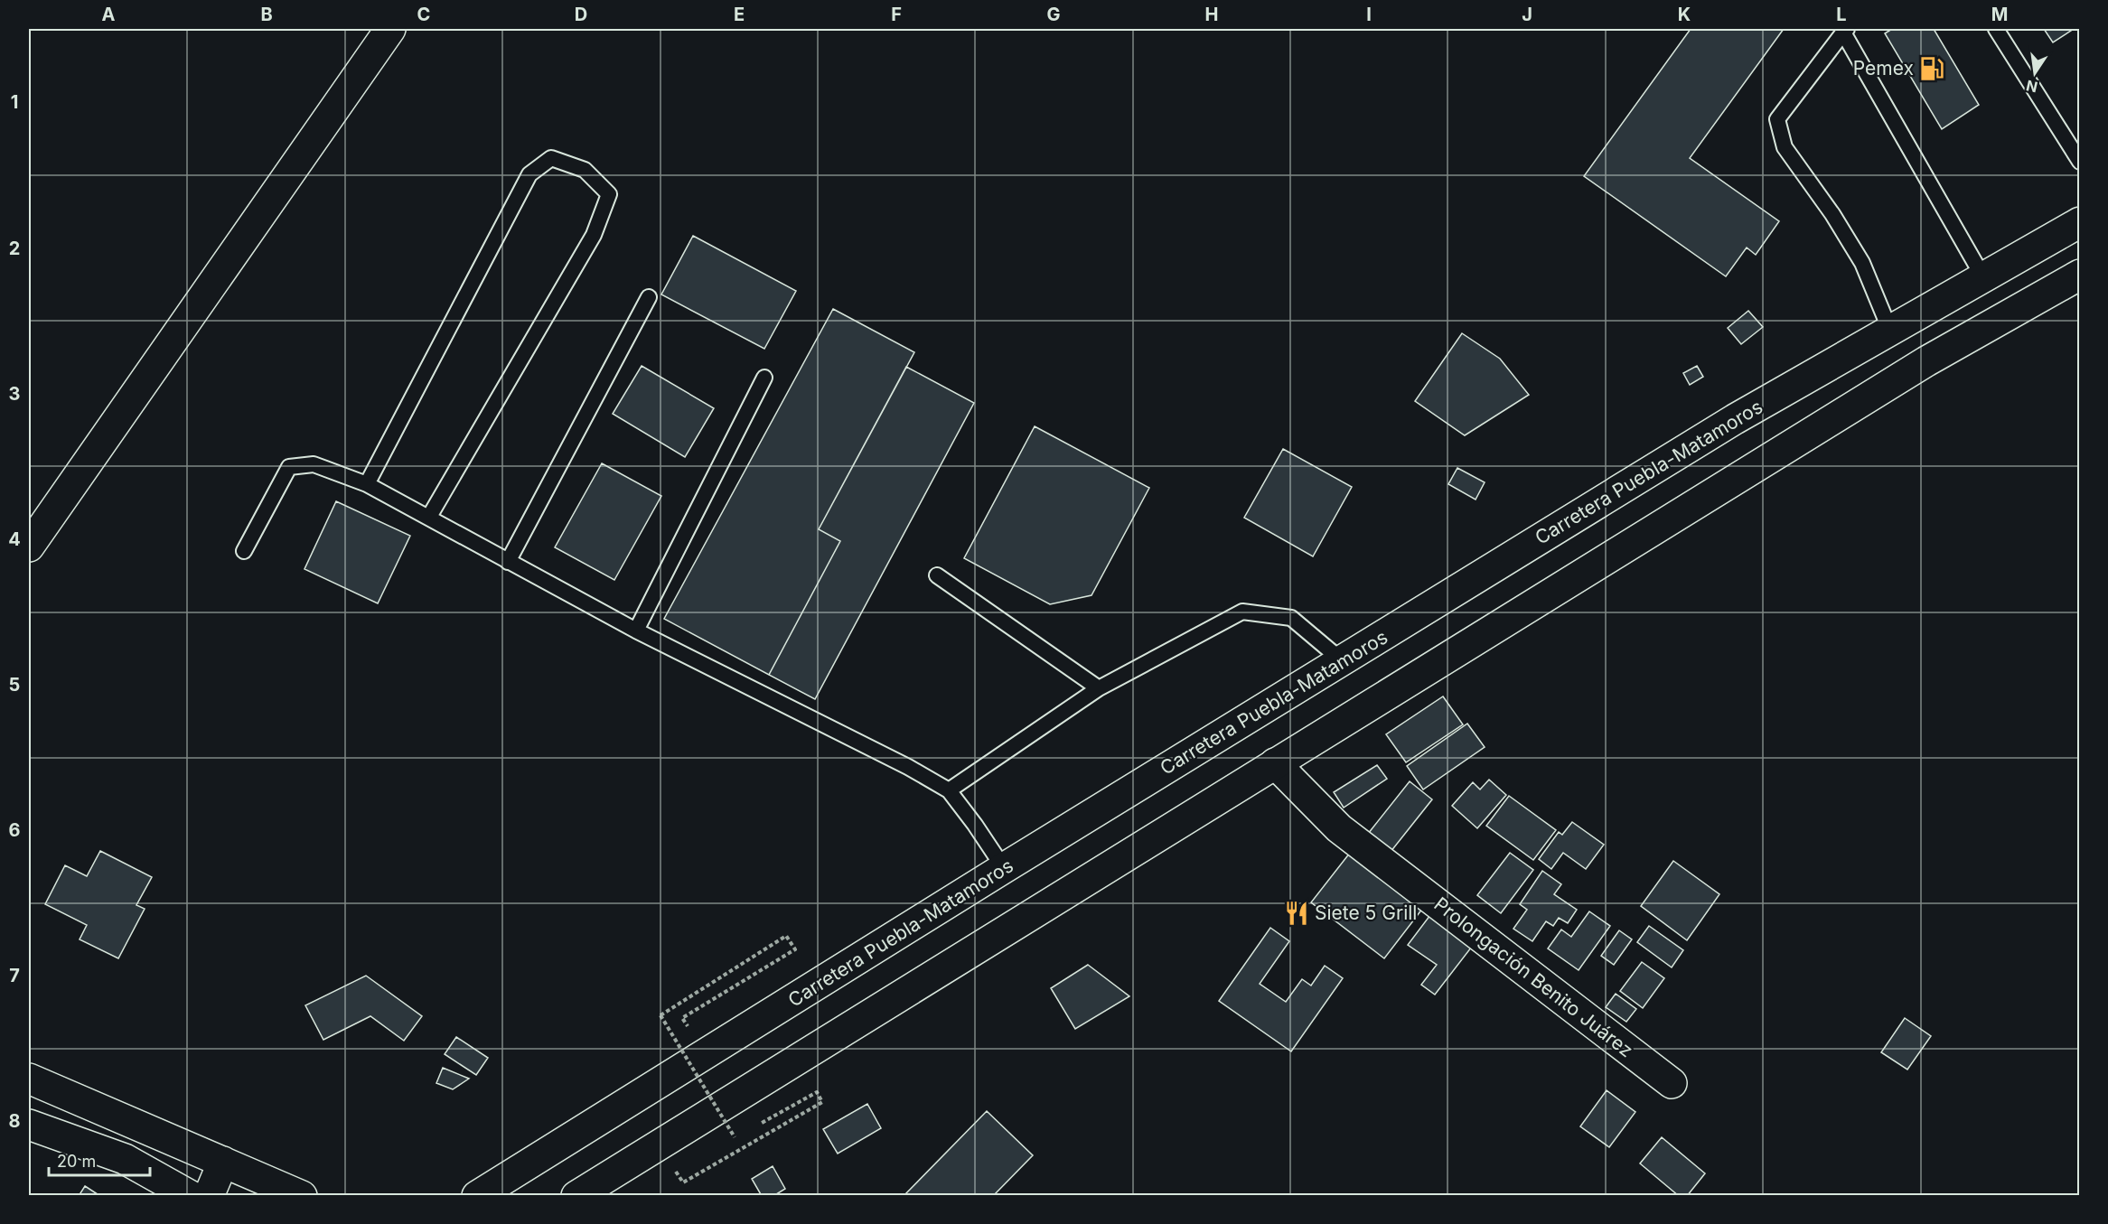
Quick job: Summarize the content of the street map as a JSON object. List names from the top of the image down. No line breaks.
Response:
{"streets":{"main road":["Carretera Puebla-Matamoros","Prolongación Benito Juárez"]},"places":{"fuel station":["Pemex"],"restaurant":["Siete 5 Grill"]},"scale_bar":"20 m","north":"bottom","grid":{"columns":["A","B","C","D","E","F","G","H","I","J","K","L","M"],"rows":["1","2","3","4","5","6","7","8"]}}
